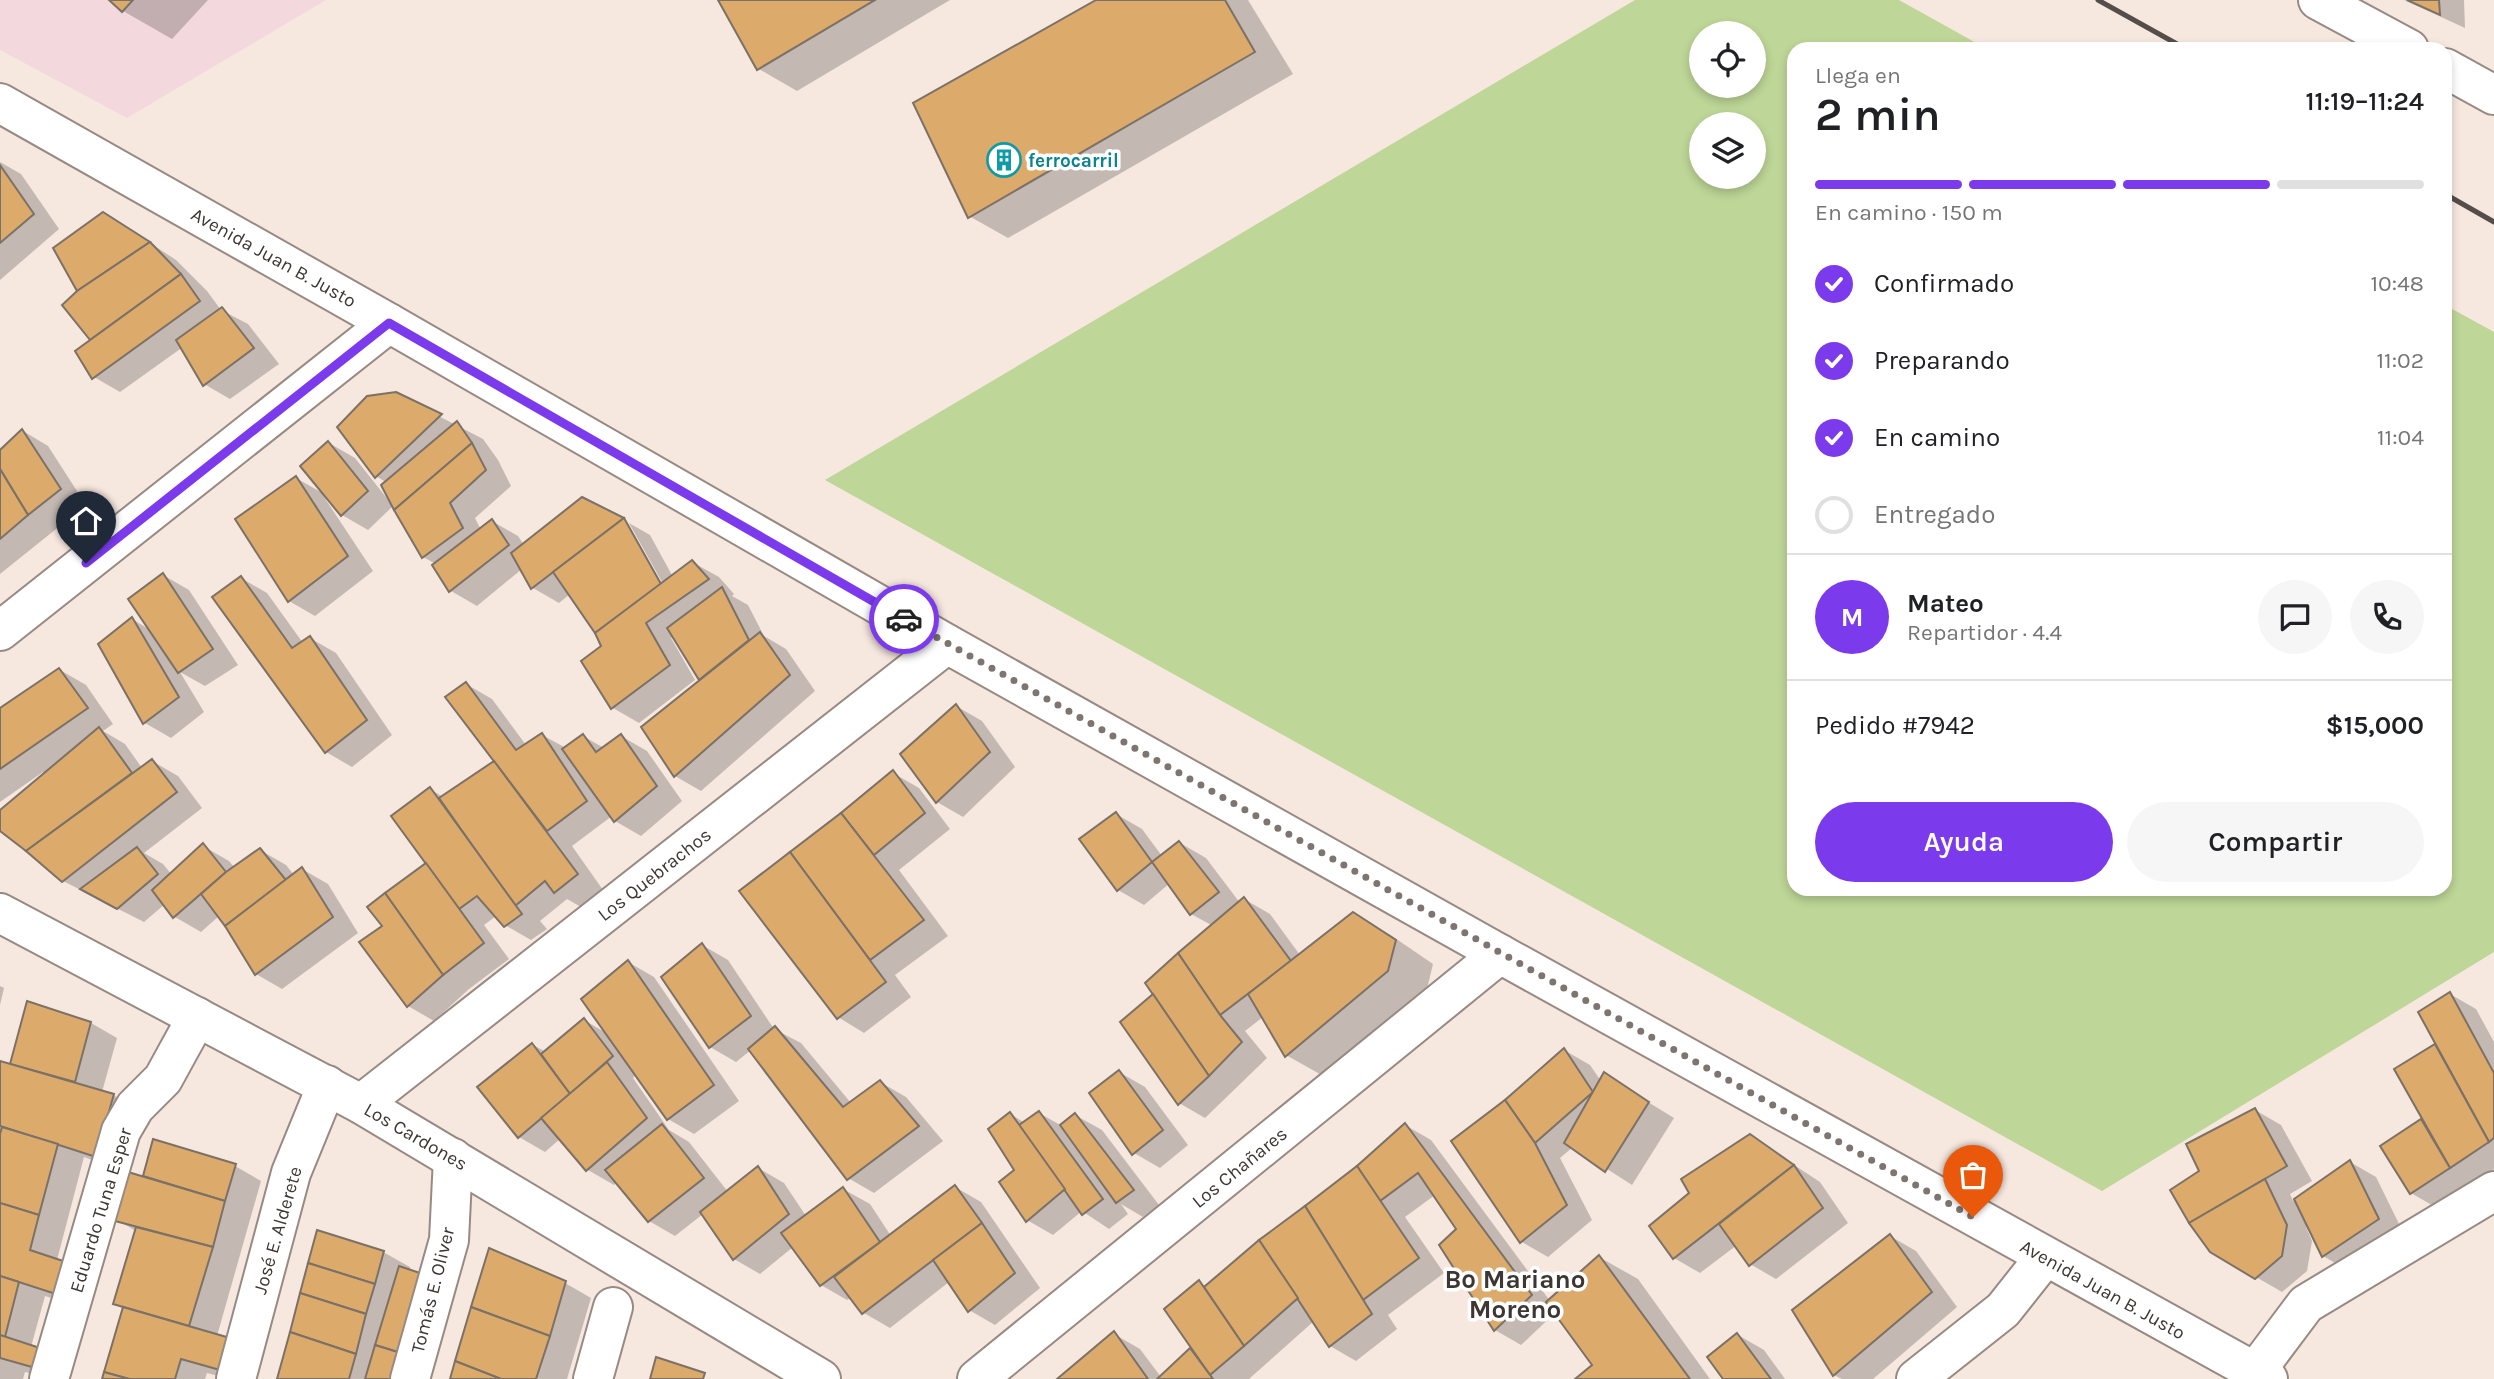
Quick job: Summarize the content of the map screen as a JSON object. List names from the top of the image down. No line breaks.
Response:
{"streets":{"street":["Avenida Juan B. Justo","Los Quebrachos","Los Cardones","Los Chañares","Eduardo Tuna Esper","José E. Alderete","Tomás E. Oliver"]},"crossings":[["Avenida Juan B. Justo","Los Quebrachos"],["Avenida Juan B. Justo","Los Chañares"],["Los Quebrachos","Los Cardones"],["Los Cardones","Eduardo Tuna Esper"],["Los Cardones","José E. Alderete"],["Los Cardones","Tomás E. Oliver"]],"districts":["Bº Mariano Moreno"],"places":{"building":["ferrocarril"]},"page":{"heading":["2 min","Llega en","11:19–11:24"],"panel":["Mateo","Repartidor · 4.4","Pedido #7942","$15,000"],"bar":"En camino · 150 m","list":[["Confirmado","10:48"],["Preparando","11:02"],["En camino","11:04"],"Entregado"],"round":"M","buttons":["Ayuda","Compartir"]}}
